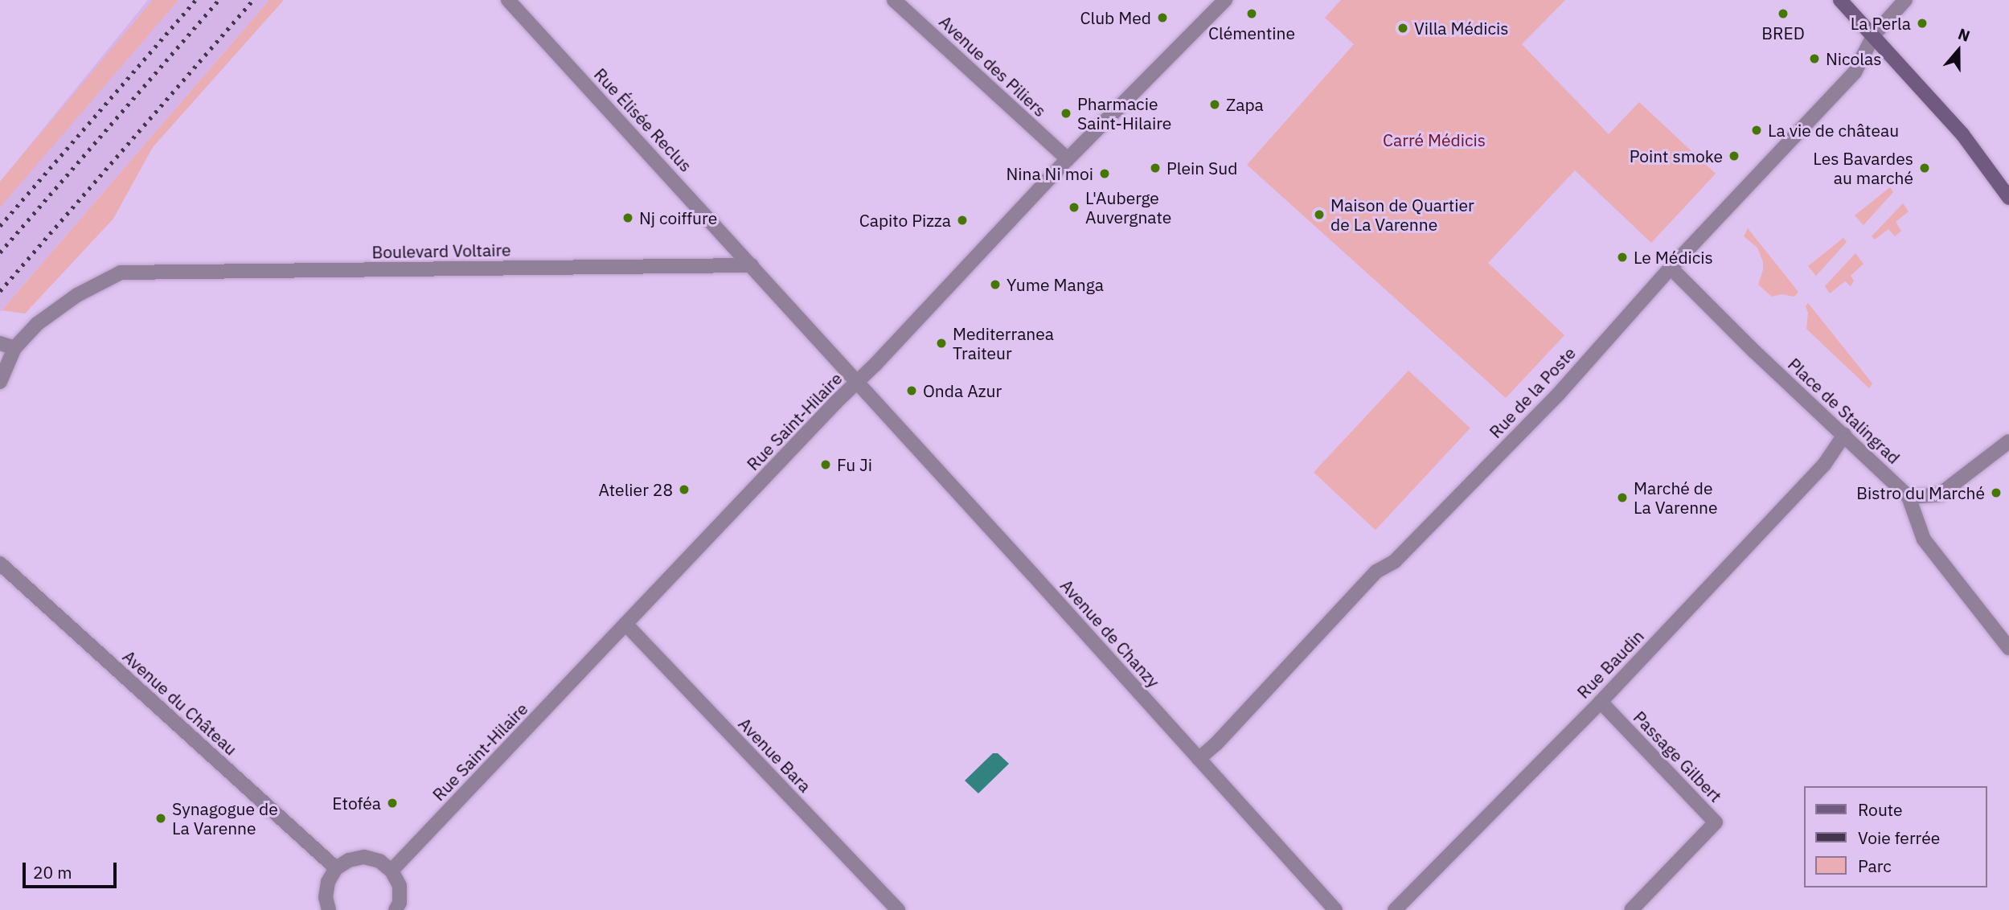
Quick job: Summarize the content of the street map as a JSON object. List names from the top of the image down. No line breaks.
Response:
{"streets":{"street":["Avenue des Piliers","Rue Élisée Reclus","Boulevard Voltaire","Rue de la Poste","Place de Stalingrad","Rue Saint-Hilaire","Avenue de Chanzy","Rue Baudin","Avenue du Château","Avenue Bara","Passage Gilbert"]},"crossings":[["Avenue des Piliers","Rue Saint-Hilaire"],["Rue Élisée Reclus","Boulevard Voltaire"],["Rue de la Poste","Place de Stalingrad"],["Rue de la Poste","Avenue de Chanzy"],["Place de Stalingrad","Rue Baudin"],["Rue Saint-Hilaire","Avenue de Chanzy"],["Rue Saint-Hilaire","Avenue Bara"],["Rue Baudin","Passage Gilbert"]],"parks":["Carré Médicis"],"places":["Clémentine","BRED","Club Med","La Perla","Villa Médicis","Nicolas","Zapa","Pharmacie Saint-Hilaire","La vie de château","Point smoke","Plein Sud","Les Bavardes au marché","Nina Ni moi","L'Auberge Auvergnate","Maison de Quartier de La Varenne","Nj coiffure","Capito Pizza","Le Médicis","Yume Manga","Mediterranea Traiteur","Onda Azur","Fu Ji","Atelier 28","Bistro du Marché","Marché de La Varenne","Etoféa","Synagogue de La Varenne"],"legend":["Route","Voie ferrée","Parc"],"scale_bar":"20 m","north":"top"}
